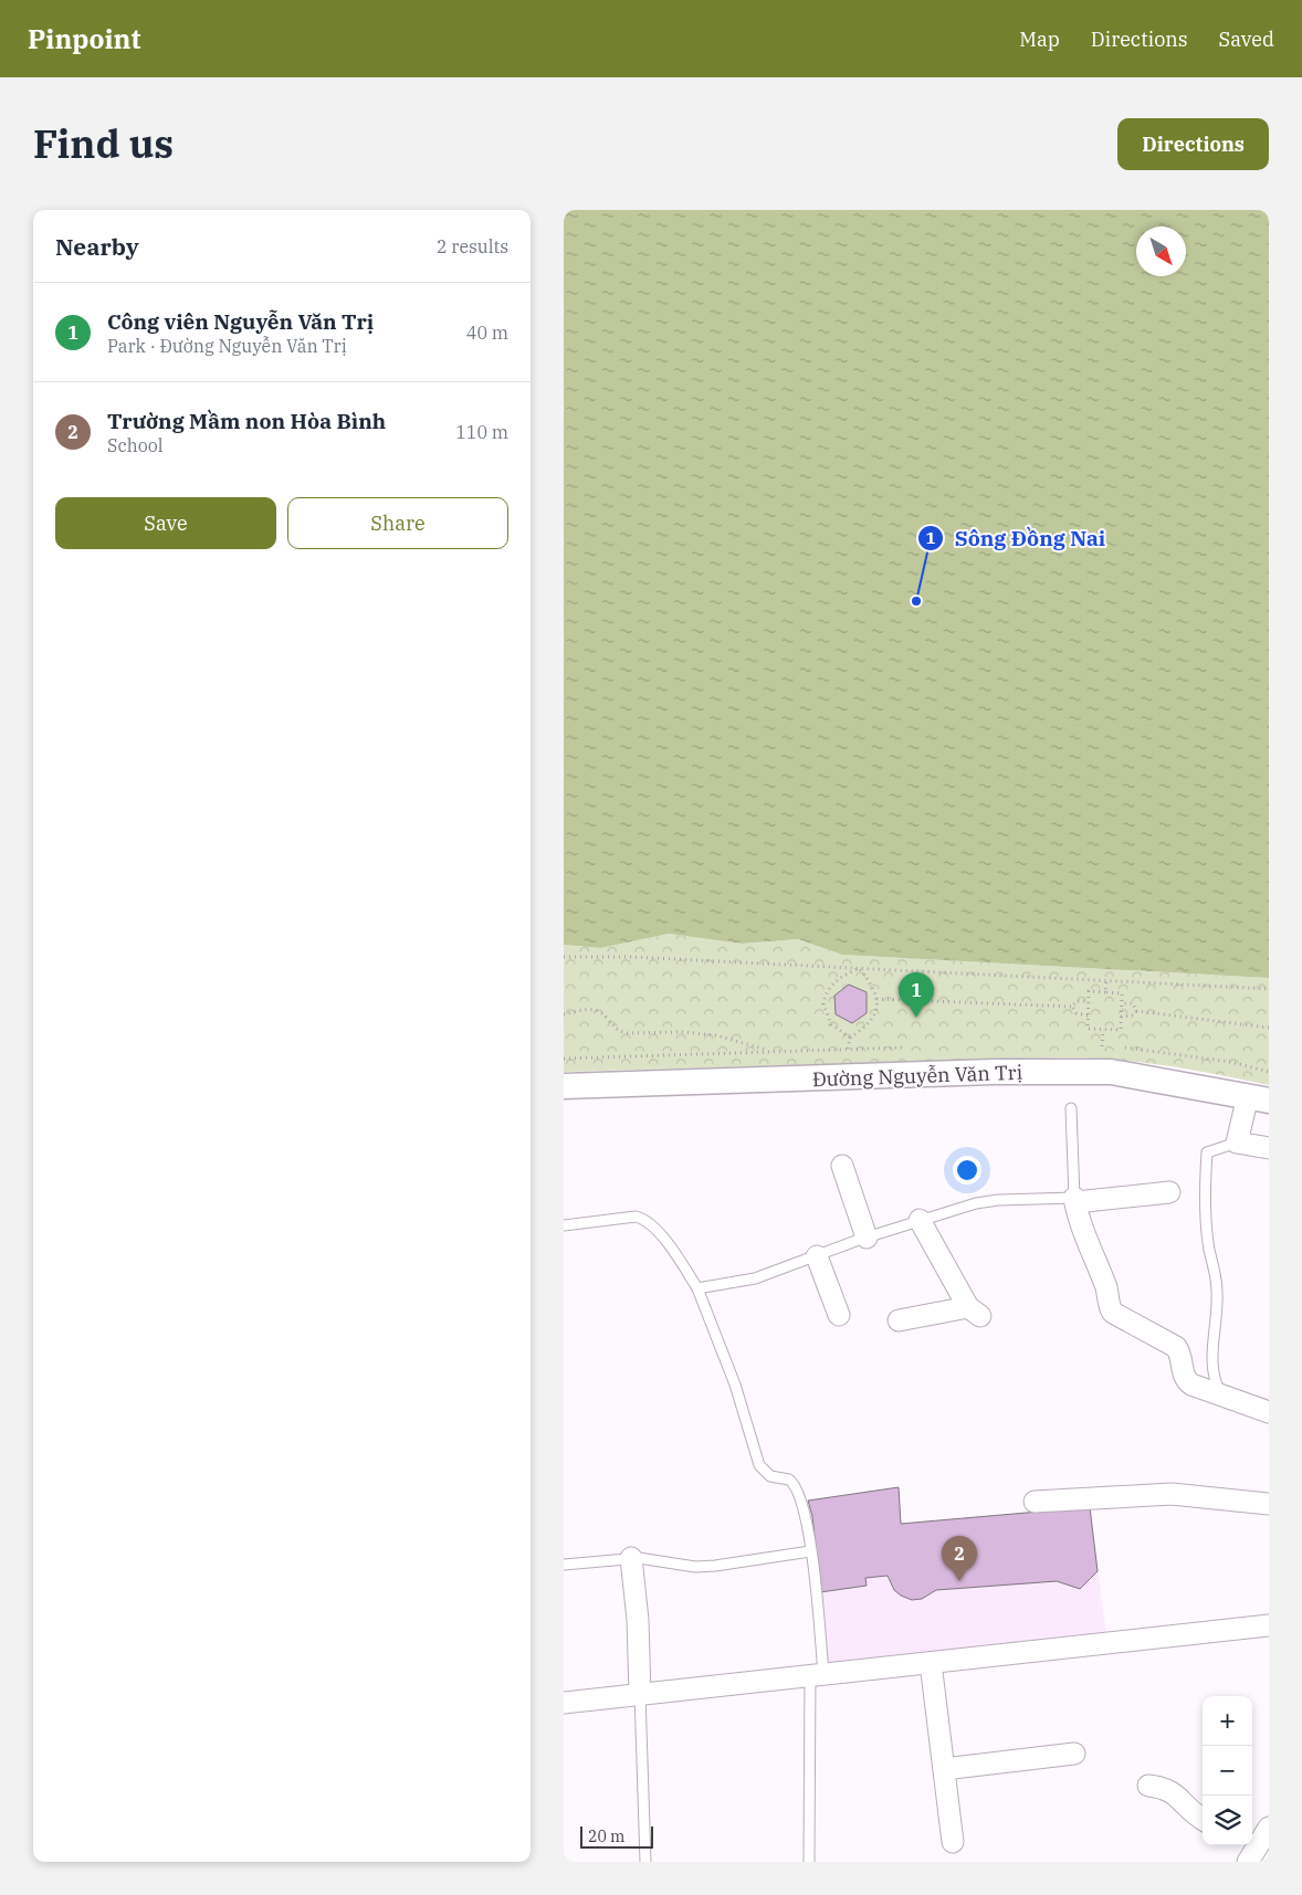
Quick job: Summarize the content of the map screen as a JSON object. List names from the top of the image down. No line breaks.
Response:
{"streets":{"street":["Đường Nguyễn Văn Trị"]},"places":["Sông Đồng Nai"],"scale_bar":"20 m","north":"bottom right","page":{"header":"Pinpoint","nav":["Map","Directions","Saved"],"title":"Find us","buttons":["Directions",["Save","Share"]],"heading":["Nearby","2 results"],"list":[{"mark":"1","name":"Công viên Nguyễn Văn Trị","note":"Park · Đường Nguyễn Văn Trị","value":"40 m"},{"mark":"2","name":"Trường Mầm non Hòa Bình","note":"School","value":"110 m"}],"pins":["1","2"],"map_buttons":["+","−"],"scale":"20 m"}}
